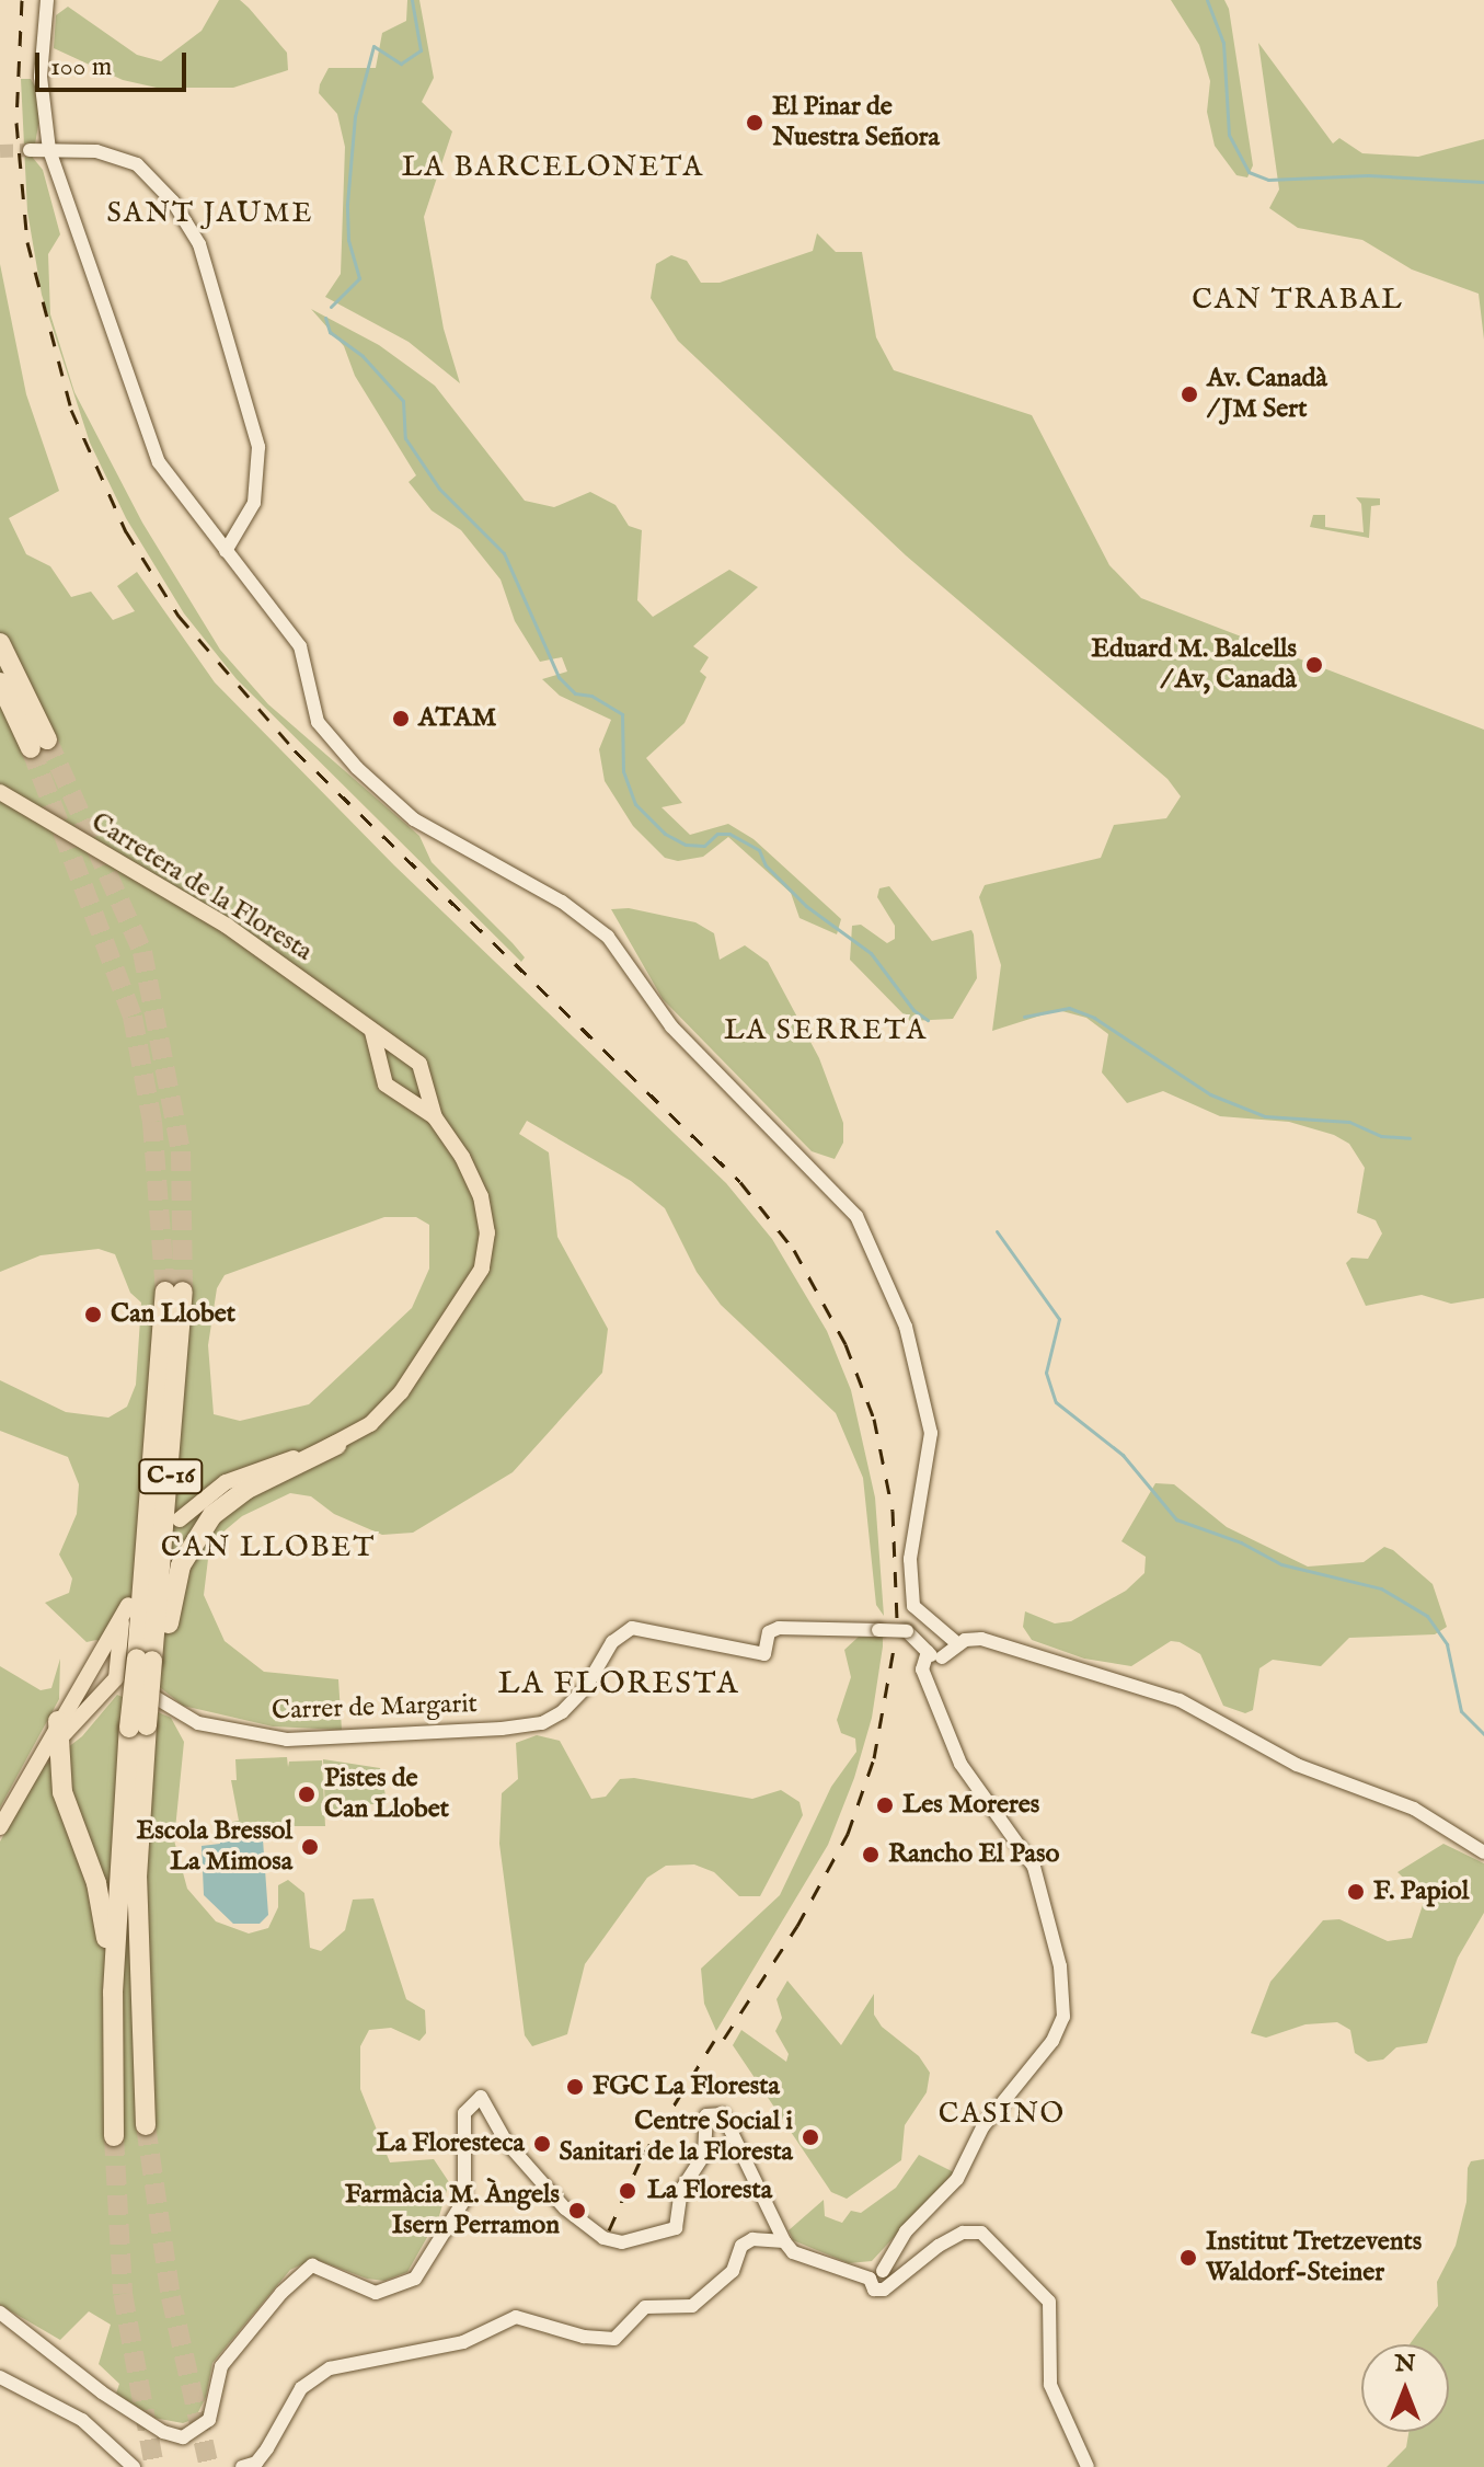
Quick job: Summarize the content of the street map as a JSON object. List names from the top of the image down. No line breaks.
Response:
{"streets":{"highway":["C-16"],"main road":["Carretera de la Floresta"],"street":["Carrer de Margarit"]},"districts":["LA BARCELONETA","SANT JAUME","CAN TRABAL","LA SERRETA","CAN LLOBET","LA FLORESTA","CASINO"],"places":["El Pinar de Nuestra Señora","Av. Canadà / JM Sert","Eduard M. Balcells / Av, Canadà","ATAM","Can Llobet","Pistes de Can Llobet","Les Moreres","Escola Bressol La Mimosa","Rancho El Paso","F. Papiol","FGC La Floresta","Centre Social i Sanitari de la Floresta","La Floresteca","La Floresta","Farmàcia M. Àngels Isern Perramon","Institut Tretzevents Waldorf-Steiner"],"scale_bar":"100 m","north":"top"}
